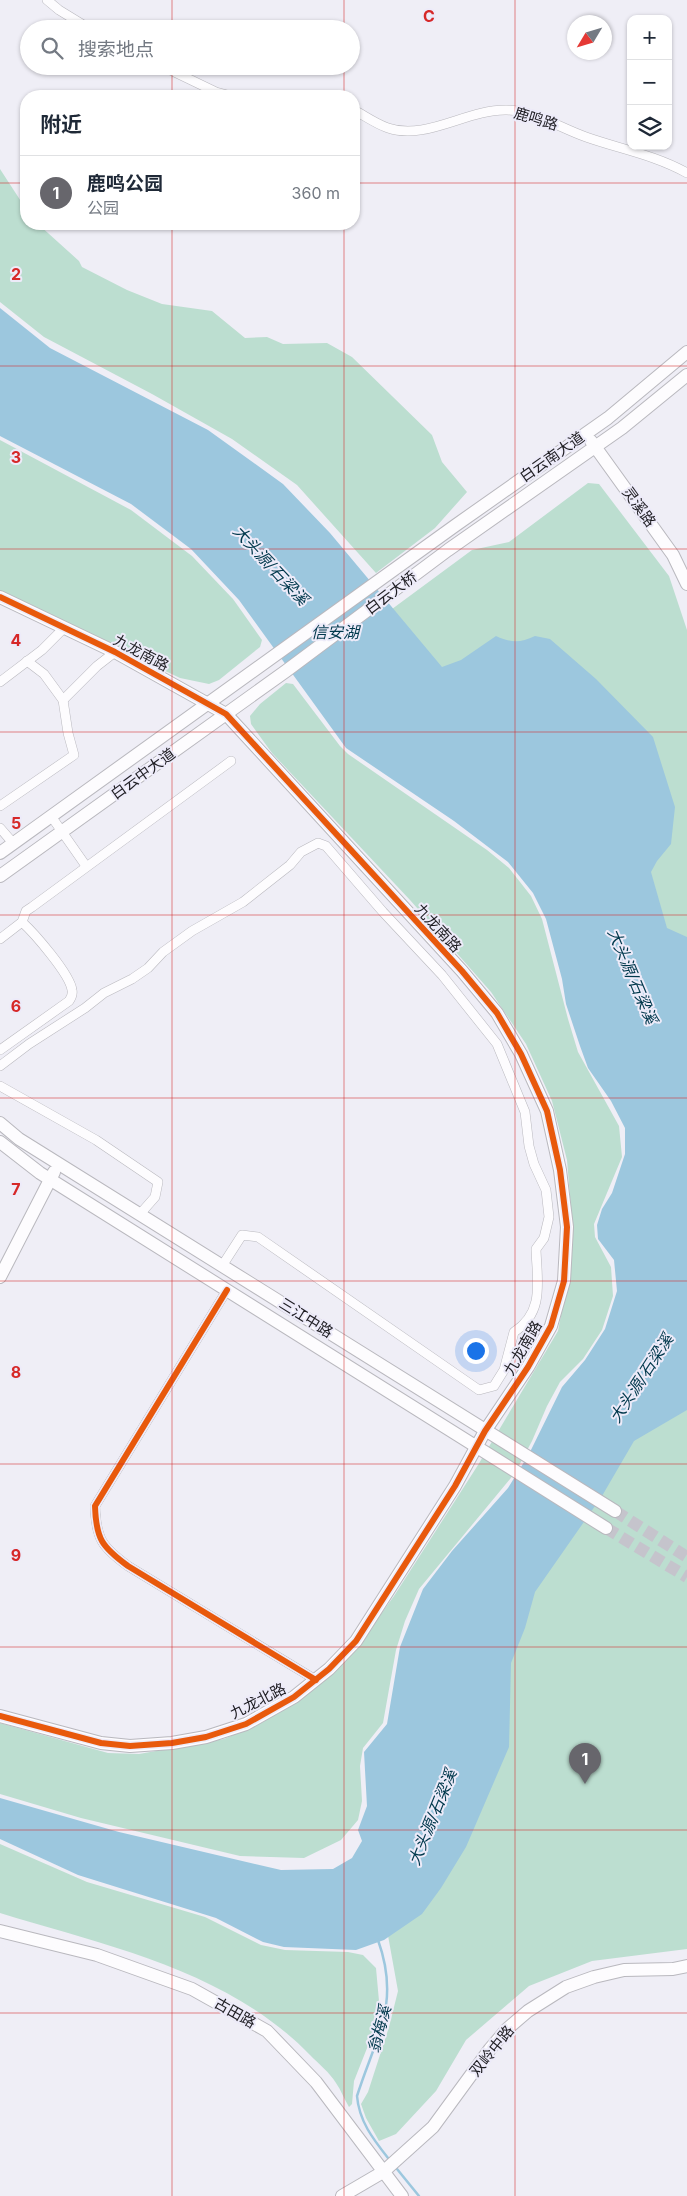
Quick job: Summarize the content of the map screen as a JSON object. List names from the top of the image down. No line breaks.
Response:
{"streets":{"main road":["白云南大道","灵溪路","白云大桥","九龙南路","白云中大道","三江中路","九龙北路","古田路","双岭中路"],"street":["鹿鸣路"]},"crossings":[["白云南大道","灵溪路"],["白云南大道","白云大桥"],["白云大桥","白云中大道"],["九龙南路","白云中大道"],["九龙南路","三江中路"],["九龙南路","九龙北路"],["三江中路","九龙北路"],["古田路","双岭中路"]],"water":["大头源/石梁溪","信安湖","翁梅溪"],"north":"bottom left","page":{"map_buttons":["+","−"],"search":"搜索地点","heading":"附近","list":[{"mark":"1","name":"鹿鸣公园","note":"公园","value":"360 m"}],"pins":"1"},"grid":{"columns":["C"],"rows":["2","3","4","5","6","7","8","9"]}}
